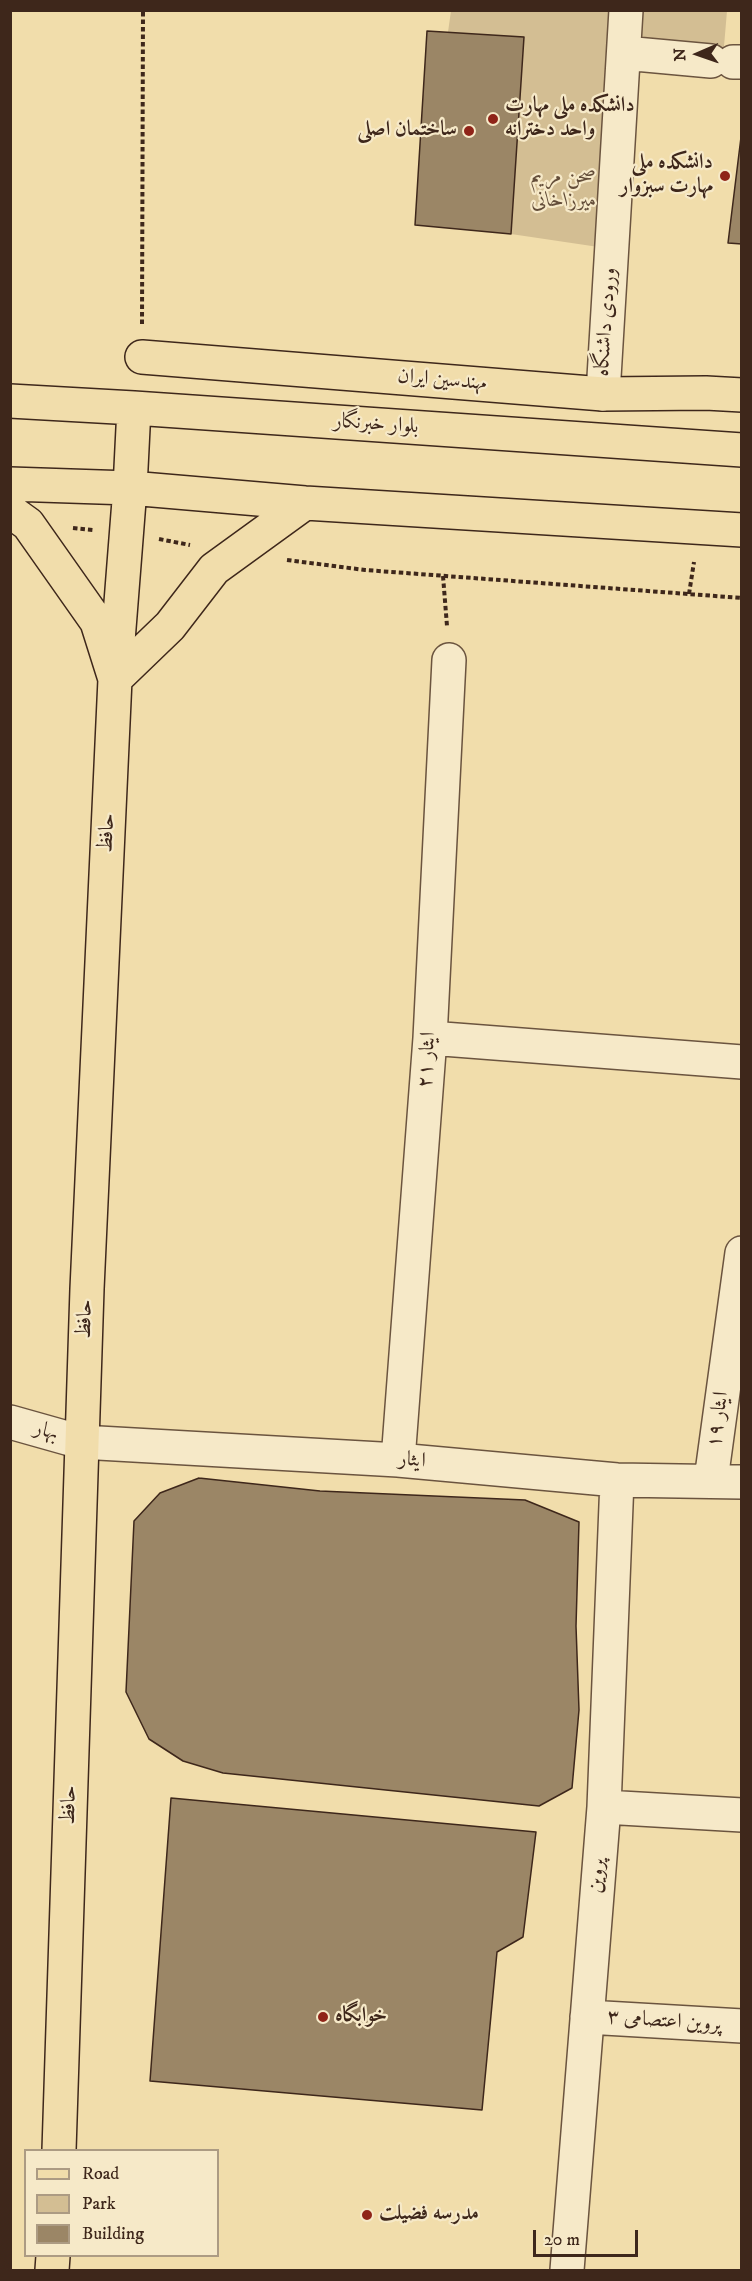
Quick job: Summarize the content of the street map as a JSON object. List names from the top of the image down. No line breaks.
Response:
{"streets":{"main road":["مهندسین ایران","بلوار خبرنگار","حافظ"],"street":["ورودی داشنگاه","ایثار ۲۱","ایثار ۱۹","بهار","ایثار","پروین","پروین اعتصامی ۳"]},"crossings":[["ورودی داشنگاه","مهندسین ایران"],["بلوار خبرنگار","حافظ"],["حافظ","بهار"],["حافظ","ایثار"],["ایثار ۲۱","ایثار"],["ایثار ۱۹","ایثار"],["بهار","ایثار"],["ایثار","پروین"],["پروین","پروین اعتصامی ۳"]],"parks":["صحن مریم میرزاخانی"],"places":["دانشکده ملی مهارت واحد دخترانه","ساختمان اصلی","دانشکده ملی مهارت سبزوار","خوابگاه","مدرسه فضیلت"],"legend":["Road","Park","Building"],"scale_bar":"20 m","north":"left"}
